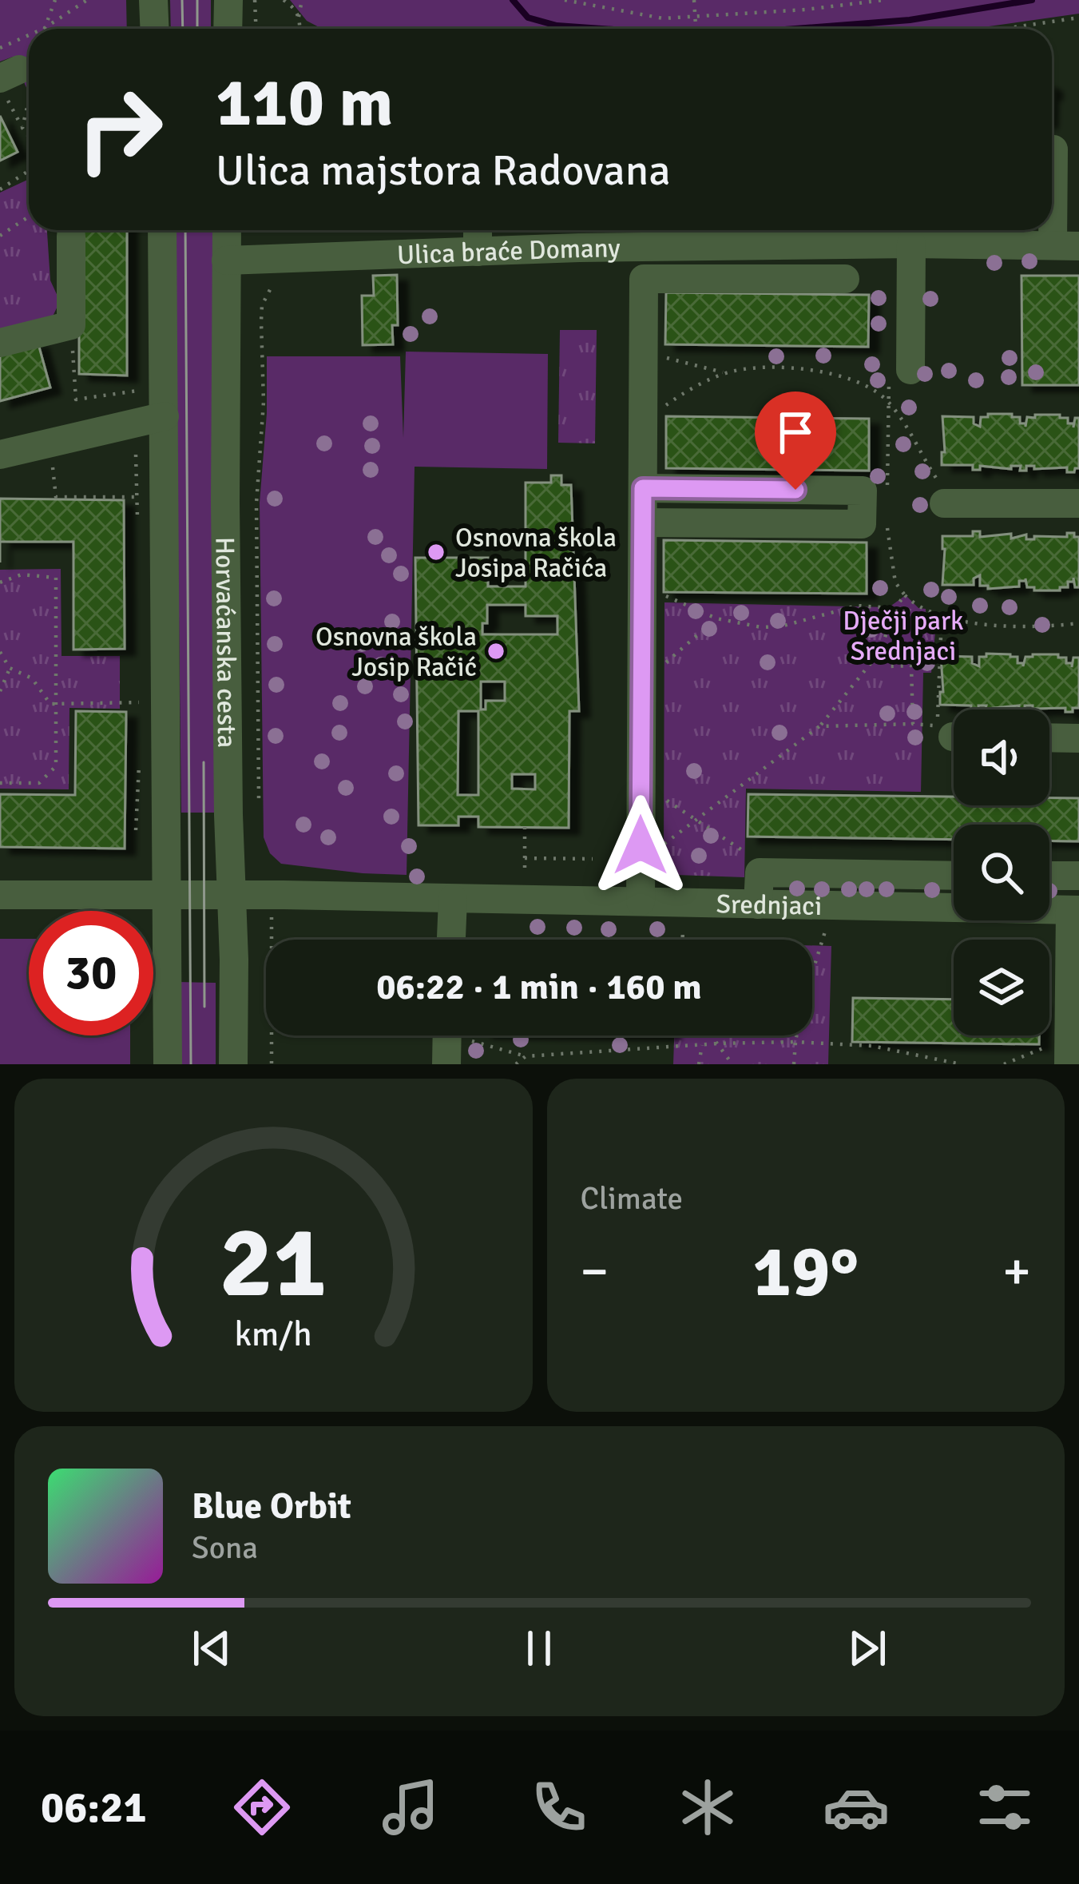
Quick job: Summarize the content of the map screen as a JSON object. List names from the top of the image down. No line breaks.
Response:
{"streets":{"street":["Ulica braće Domany","Horvaćanska cesta","Srednjaci"]},"crossings":[["Ulica braće Domany","Horvaćanska cesta"],["Horvaćanska cesta","Srednjaci"]],"parks":["Dječji park Srednjaci"],"places":["Osnovna škola Josipa Račića","Osnovna škola Josip Račić"],"page":{"turn":["110 m","Ulica majstora Radovana"],"limit":"30","trip":"06:22 · 1 min · 160 m","tile":"Climate","heat":["−","19°","+"],"song":["Blue Orbit","Sona"],"tabs":"06:21","gauge":["21","km/h"]}}
